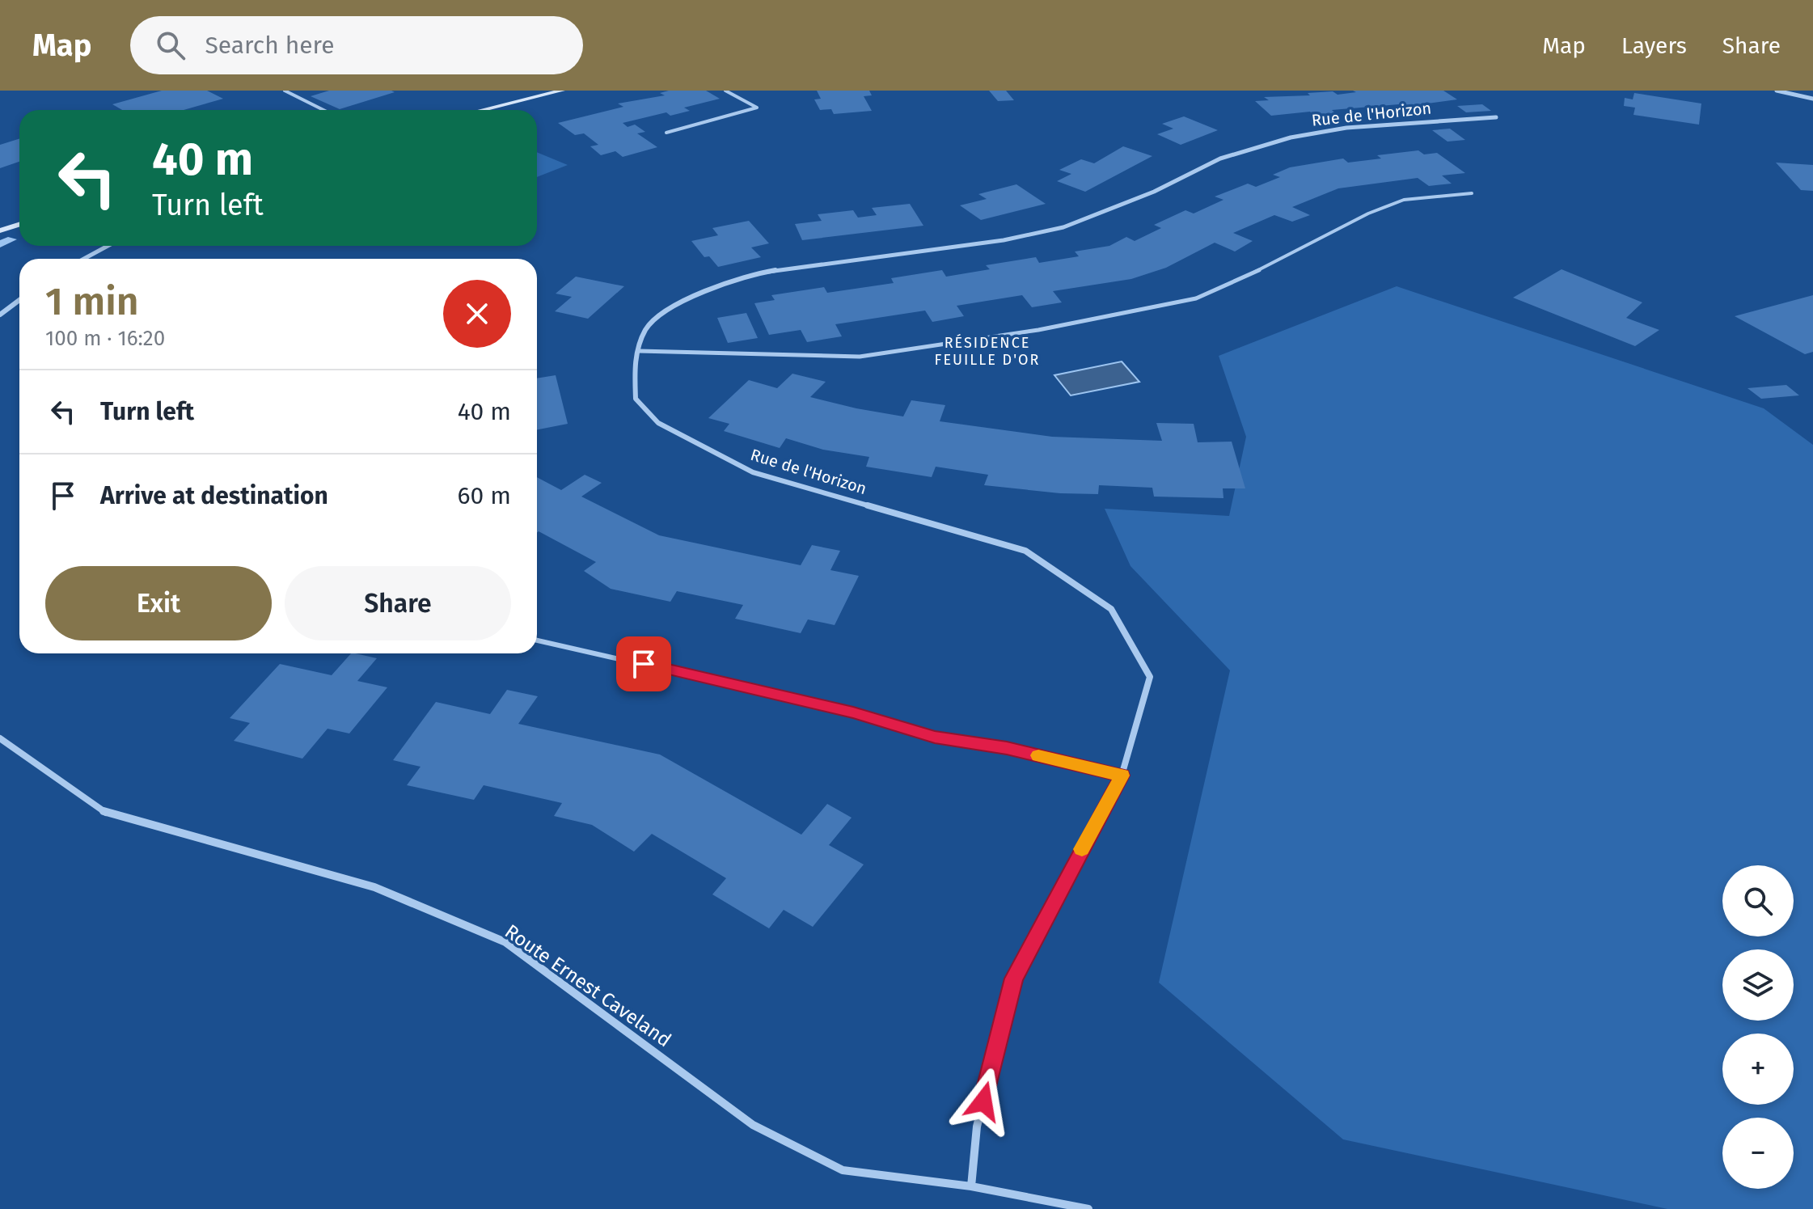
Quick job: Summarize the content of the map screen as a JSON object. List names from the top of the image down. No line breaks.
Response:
{"streets":{"street":["Rue de l'Horizon","Route Ernest Caveland"]},"crossings":[["Rue de l'Horizon","Route Ernest Caveland"]],"districts":["RÉSIDENCE FEUILLE D'OR"],"page":{"header":"Map","search":"Search here","nav":["Map","Layers","Share"],"turn":["40 m","Turn left"],"heading":["1 min","100 m · 16:20"],"list":[{"name":"Turn left","value":"40 m"},{"name":"Arrive at destination","value":"60 m"}],"buttons":["Exit","Share"],"map_buttons":["+","−"]}}
